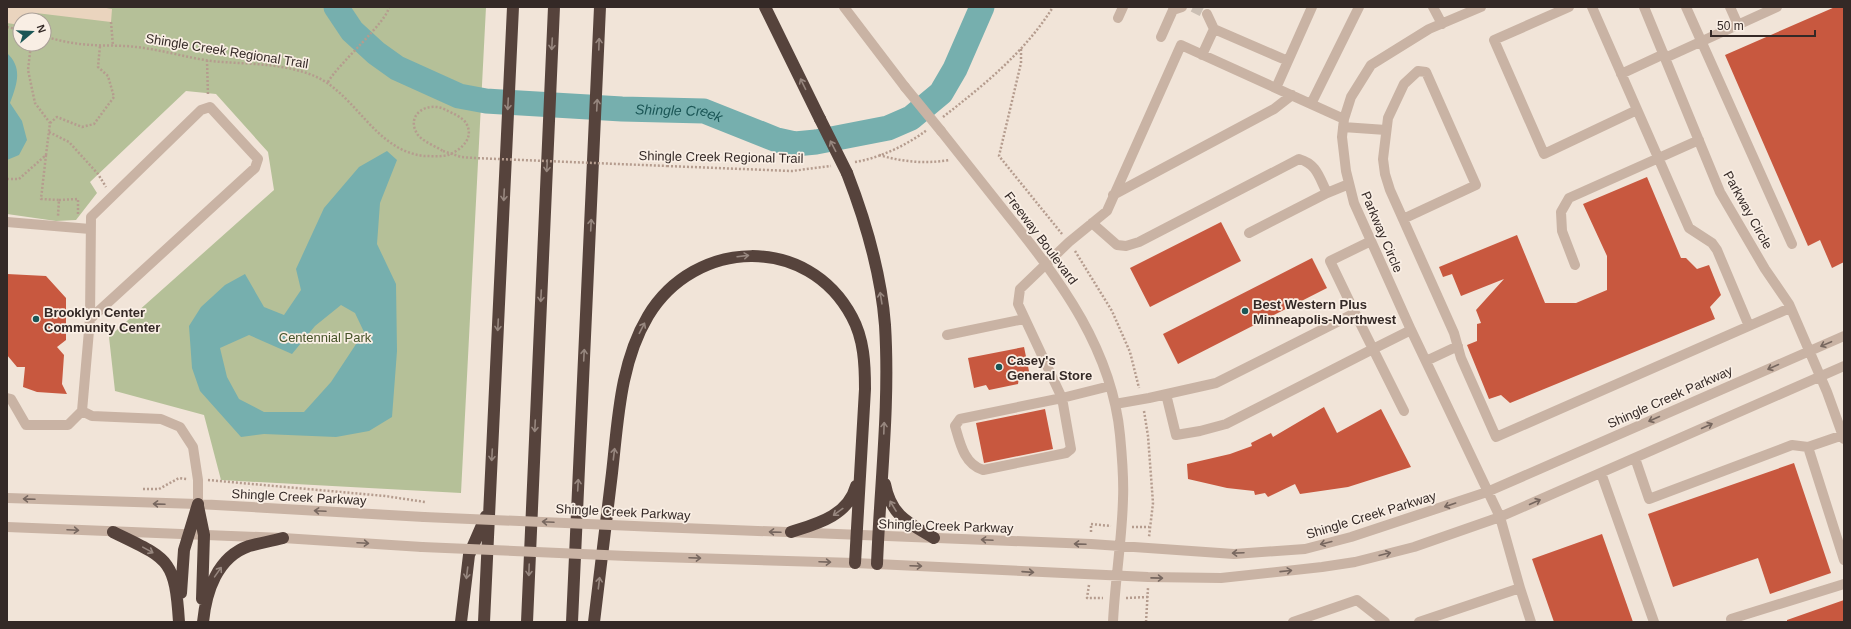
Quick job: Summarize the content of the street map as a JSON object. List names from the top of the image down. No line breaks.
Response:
{"streets":{"street":["Parkway Circle","Freeway Boulevard","Shingle Creek Parkway"],"path":["Shingle Creek Regional Trail"]},"crossings":[["Parkway Circle","Shingle Creek Parkway"],["Freeway Boulevard","Shingle Creek Parkway"]],"water":["Shingle Creek"],"parks":["Centennial Park"],"places":["Best Western Plus Minneapolis-Northwest","Brooklyn Center Community Center","Casey's General Store"],"scale_bar":"50 m","north":"right"}
